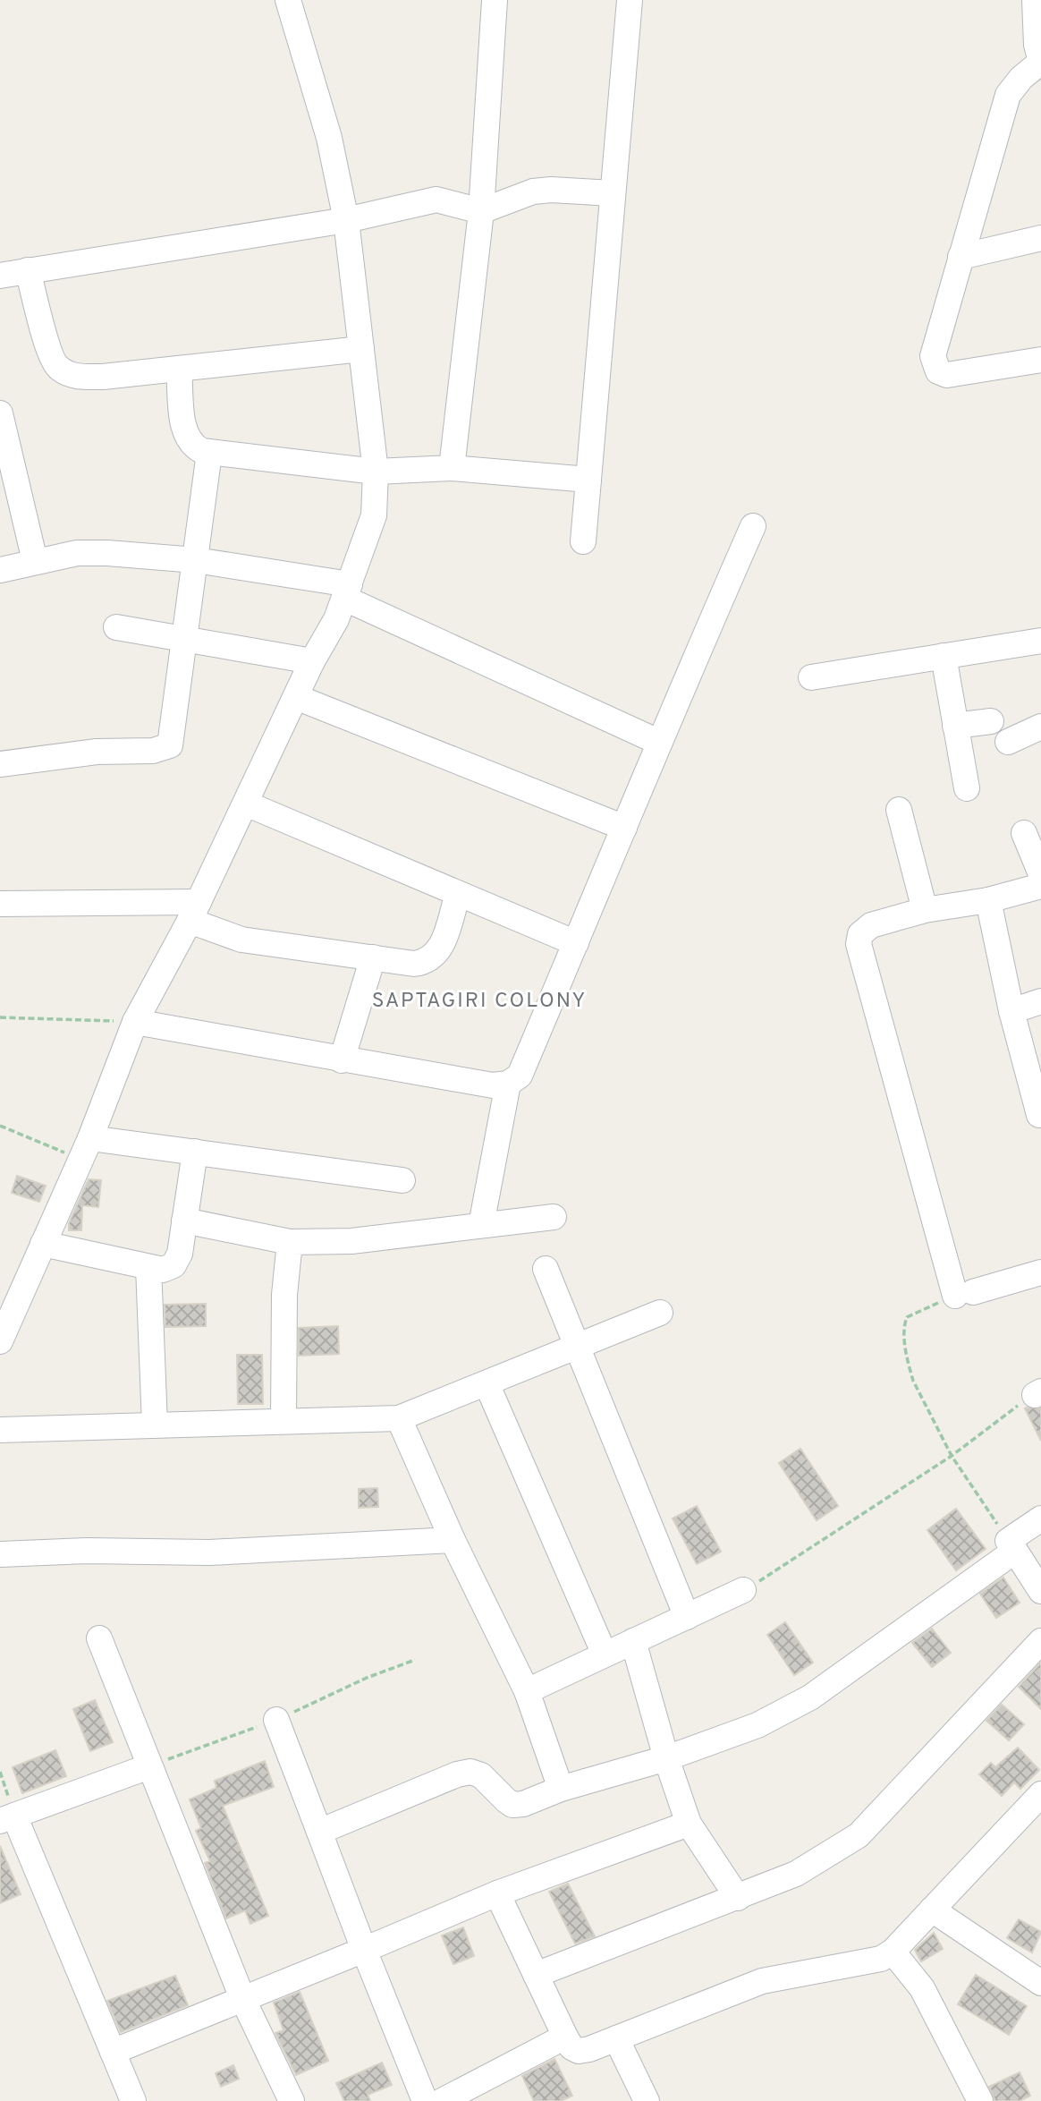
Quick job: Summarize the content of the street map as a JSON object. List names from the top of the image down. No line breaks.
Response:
{"districts":["SAPTAGIRI COLONY"]}
